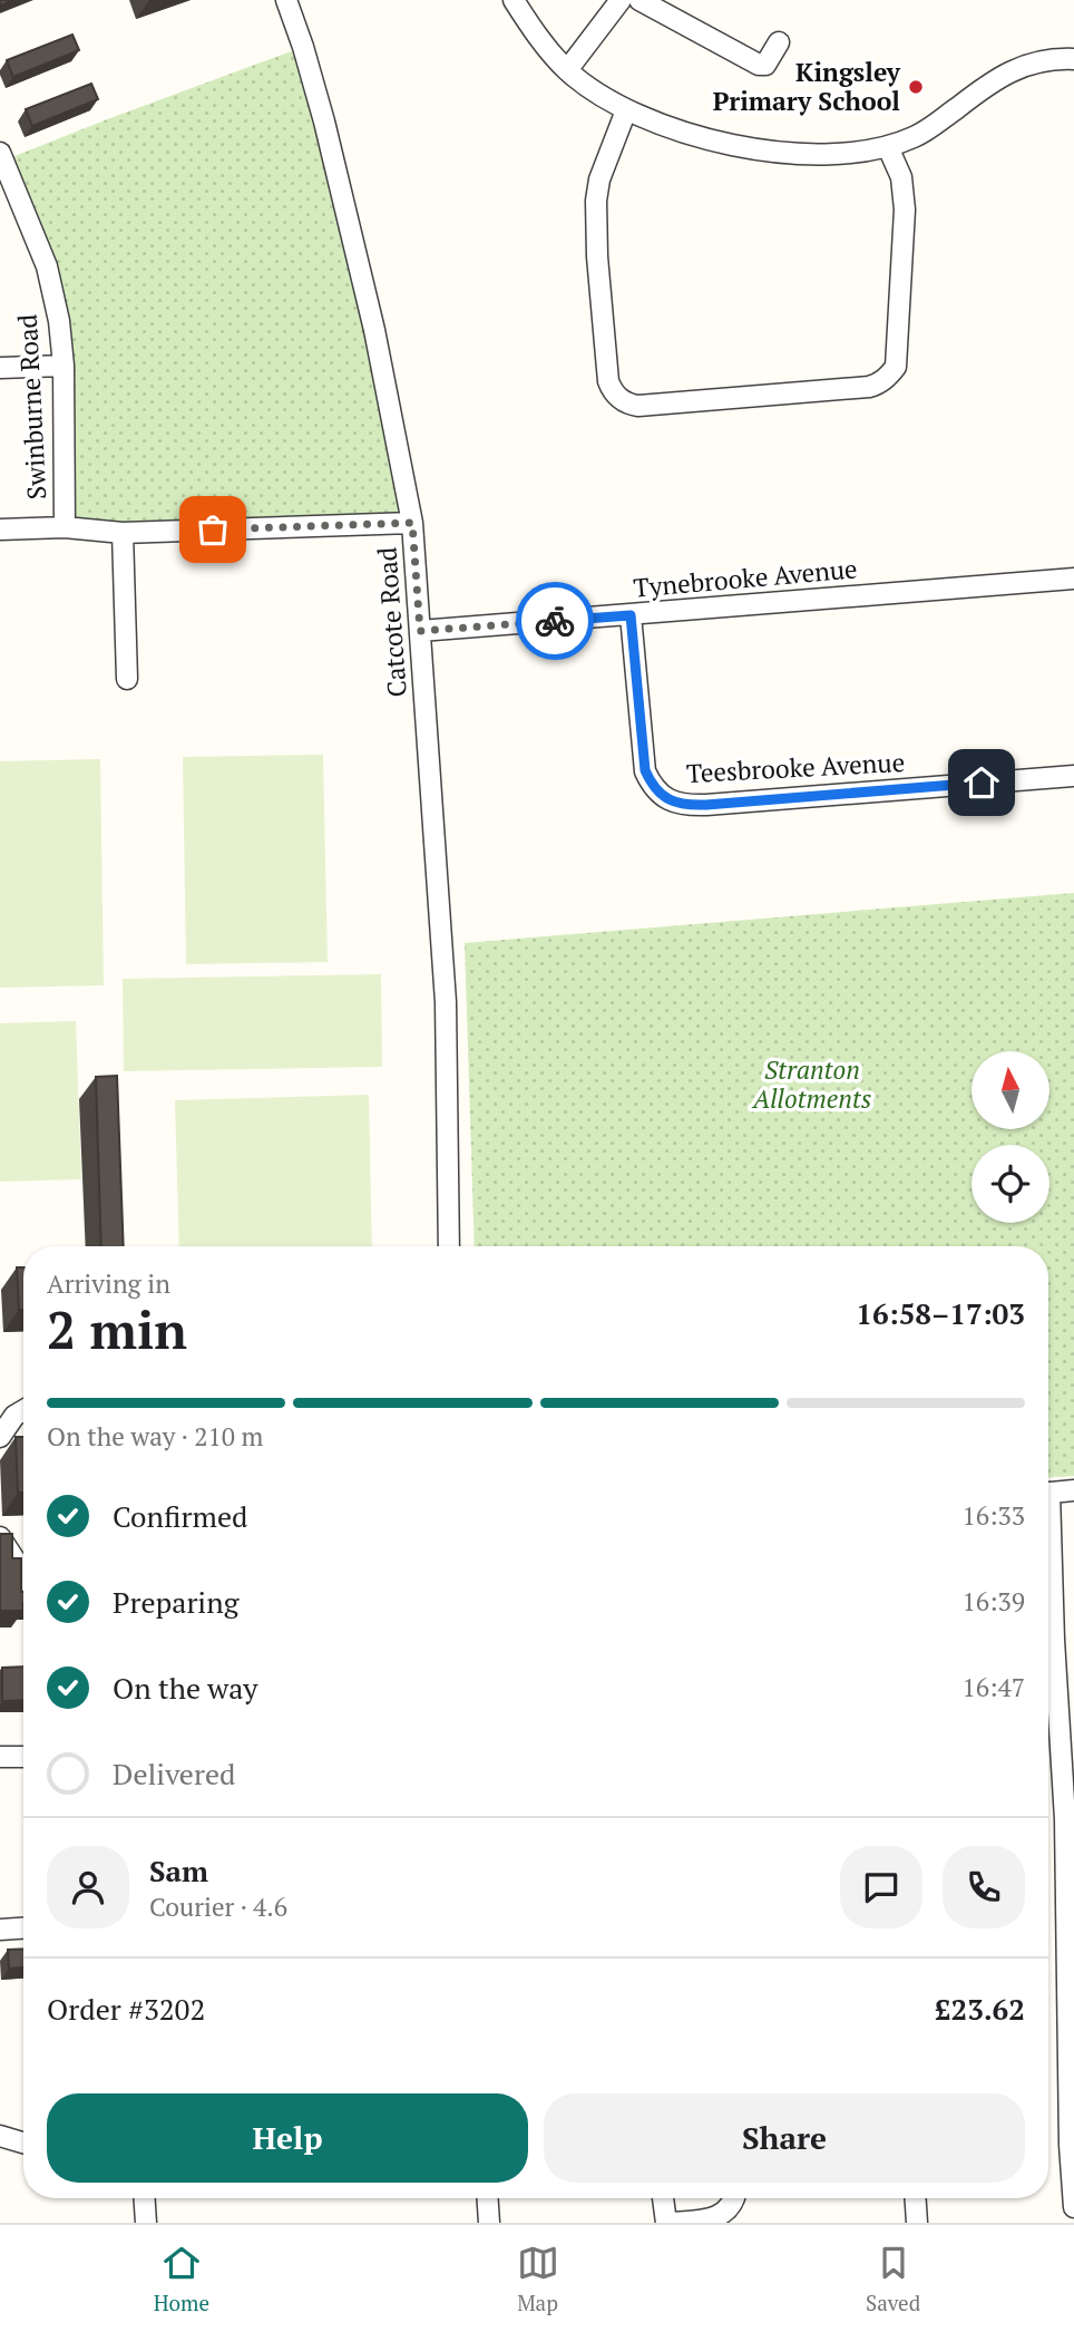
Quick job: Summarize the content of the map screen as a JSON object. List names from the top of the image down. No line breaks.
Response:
{"streets":{"street":["Swinburne Road","Tynebrooke Avenue","Catcote Road","Teesbrooke Avenue"]},"crossings":[["Tynebrooke Avenue","Catcote Road"],["Tynebrooke Avenue","Teesbrooke Avenue"]],"parks":["Stranton Allotments"],"places":["Kingsley Primary School"],"north":"top","page":{"heading":["2 min","Arriving in","16:58–17:03"],"panel":["Sam","Courier · 4.6","Order #3202","£23.62"],"bar":"On the way · 210 m","list":[["Confirmed","16:33"],["Preparing","16:39"],["On the way","16:47"],"Delivered"],"buttons":["Help","Share"],"tabs":["Home","Map","Saved"]}}
